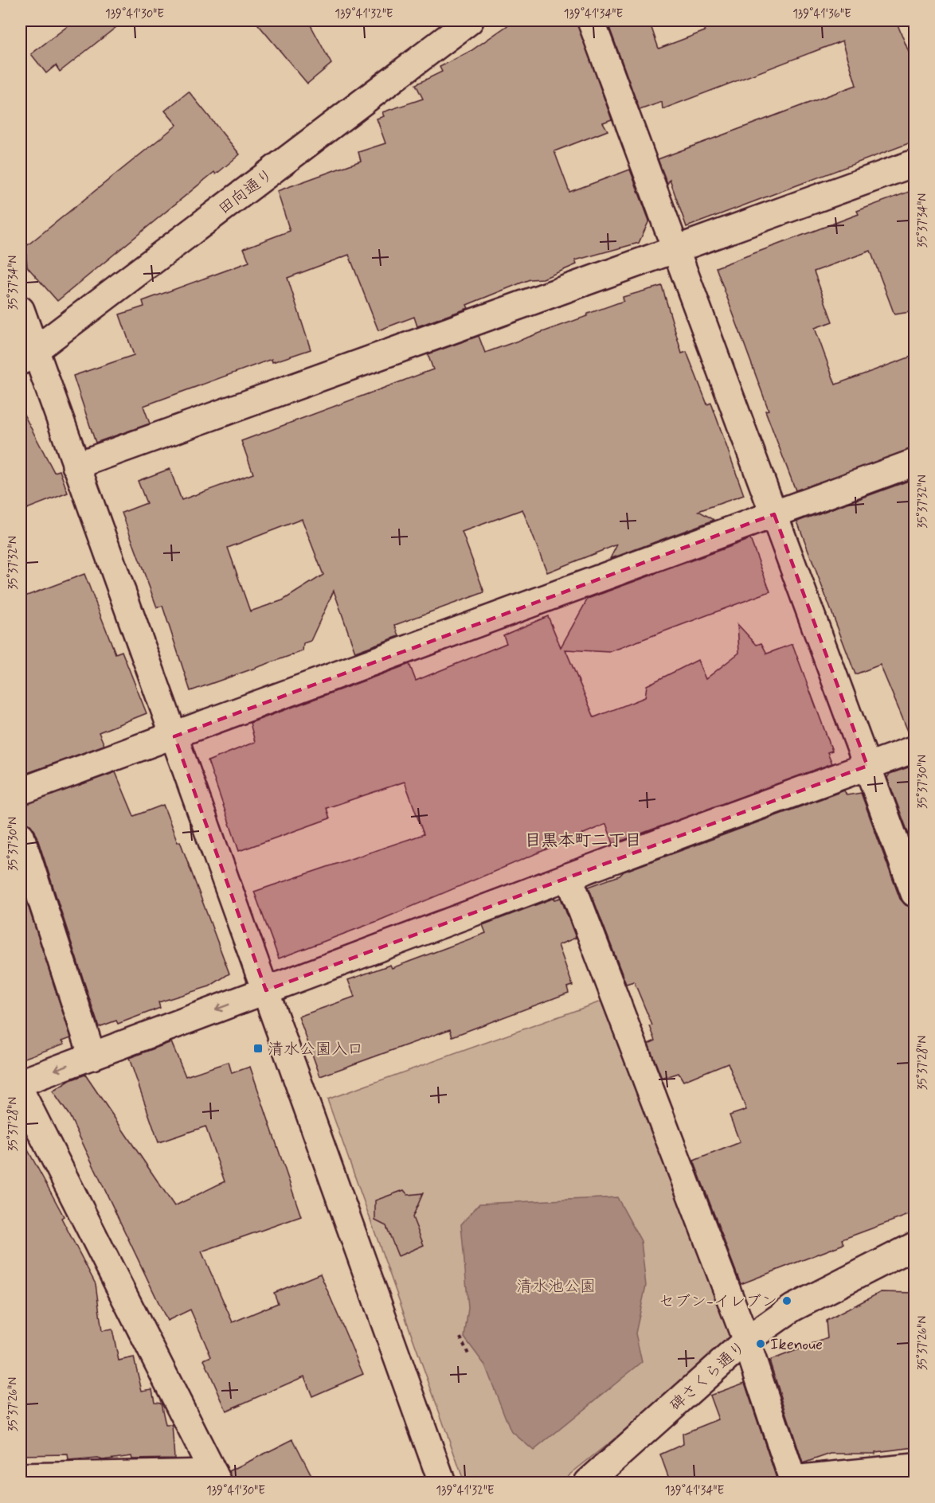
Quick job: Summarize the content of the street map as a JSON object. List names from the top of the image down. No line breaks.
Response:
{"streets":{"street":["田向通り","碑さくら通り"]},"districts":["目黒本町二丁目"],"parks":["清水池公園"],"places":{"transit":["清水公園入口"],"other":["セブン-イレブン","Ikenoue"]},"coordinates":["139°41'30\"E","139°41'32\"E","139°41'34\"E","139°41'36\"E","35°37'34\"N","35°37'32\"N","35°37'30\"N","35°37'28\"N","35°37'26\"N"]}
